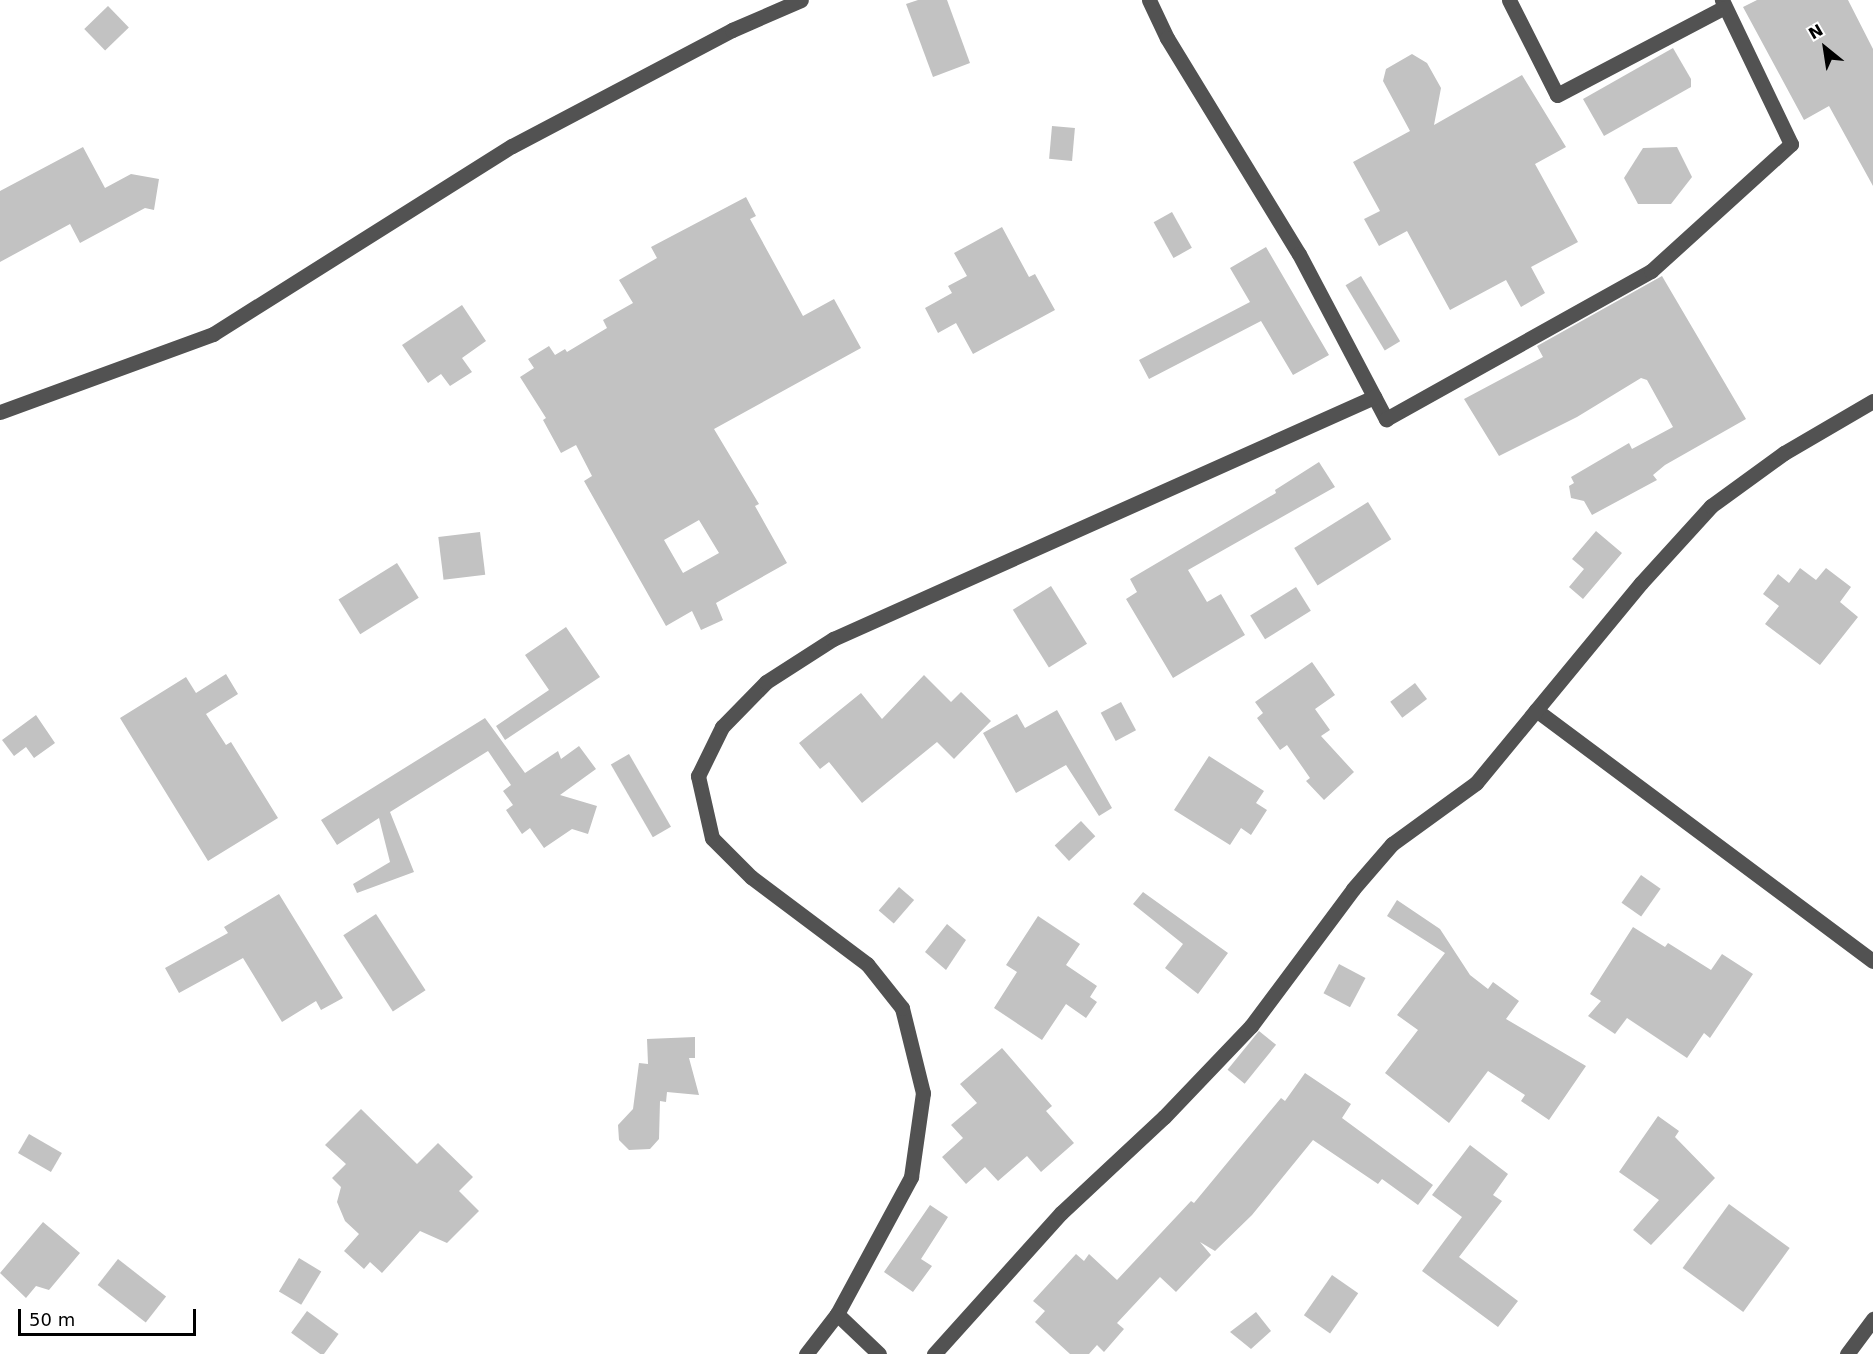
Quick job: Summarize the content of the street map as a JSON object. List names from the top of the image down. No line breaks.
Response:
{"scale_bar":"50 m","north":"top left"}
